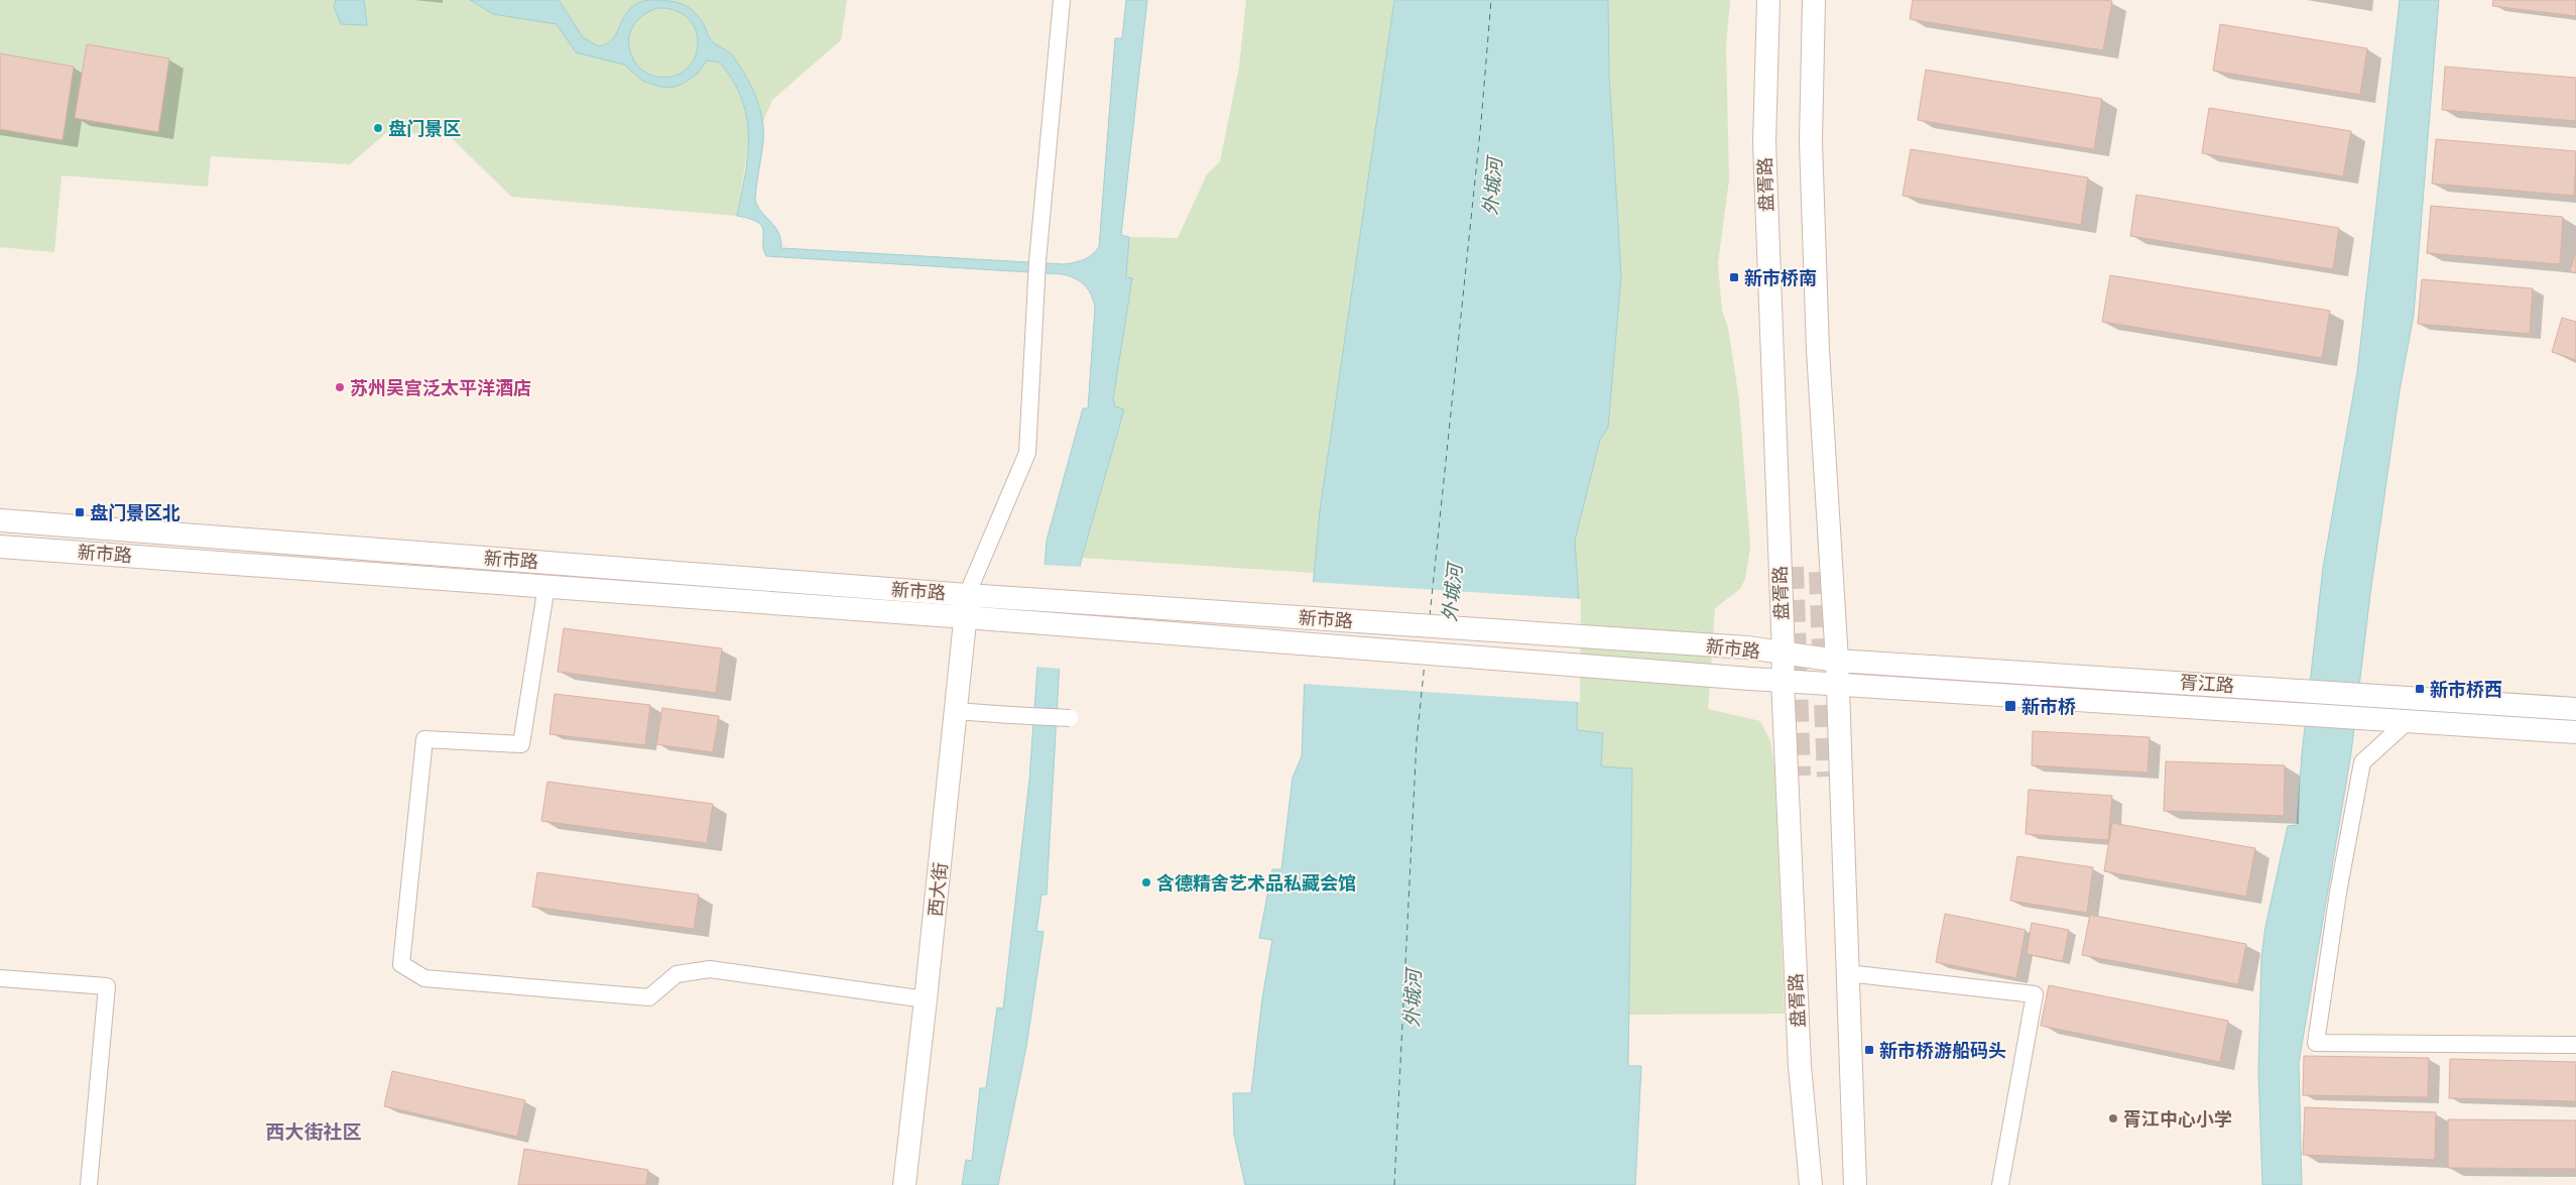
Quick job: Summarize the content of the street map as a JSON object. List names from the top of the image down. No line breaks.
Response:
{"streets":{"main road":["盘胥路","新市路","胥江路","西大街"]},"crossings":[["盘胥路","新市路"],["新市路","胥江路"],["新市路","西大街"]],"districts":["西大街社区"],"water":["外城河"],"places":{"other":["盘门景区","苏州吴宫泛太平洋酒店","含德精舍艺术品私藏会馆","胥江中心小学"],"transit":["新市桥南","盘门景区北","新市桥西","新市桥","新市桥游船码头"]}}
